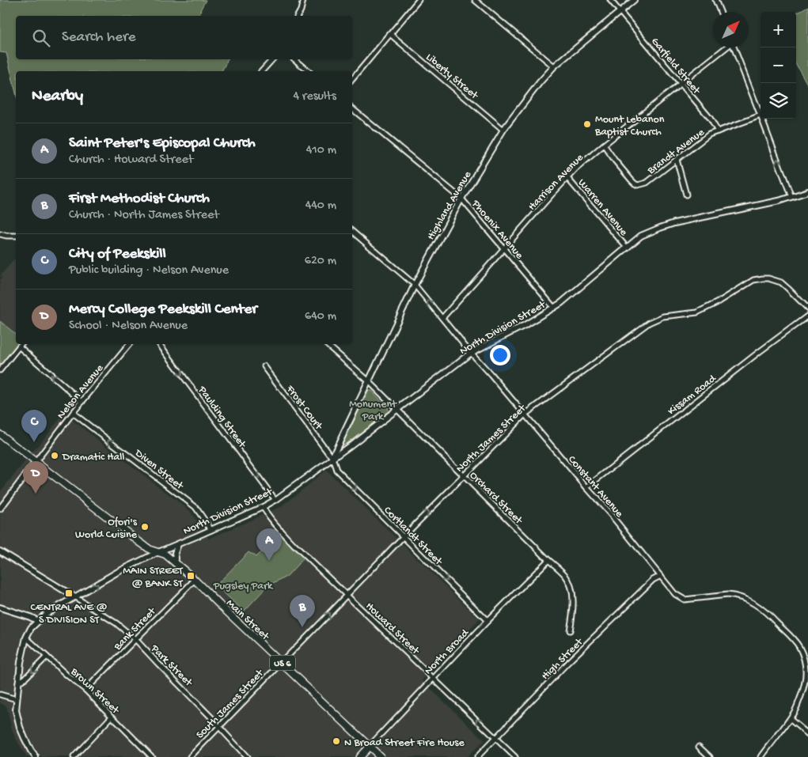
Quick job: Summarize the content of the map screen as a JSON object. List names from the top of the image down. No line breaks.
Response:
{"streets":{"main road":["Main Street","North Broad","US 6"],"street":["Garfield Street","Liberty Street","Brandt Avenue","Harrison Avenue","Highland Avenue","Warren Avenue","Phoenix Avenue","North Division Street","Nelson Avenue","Kissam Road","Frost Court","Paulding Street","North James Street","Diven Street","Constant Avenue","Orchard Street","Cortlandt Street","Howard Street","Bank Street","High Street","Park Street","Brown Street","South James Street"]},"crossings":[["Garfield Street","Brandt Avenue"],["Garfield Street","Harrison Avenue"],["Garfield Street","Highland Avenue"],["Liberty Street","Highland Avenue"],["Brandt Avenue","Harrison Avenue"],["Harrison Avenue","Warren Avenue"],["Harrison Avenue","Phoenix Avenue"],["Harrison Avenue","Constant Avenue"],["Highland Avenue","Phoenix Avenue"],["Highland Avenue","North Division Street"],["Highland Avenue","Frost Court"],["Highland Avenue","Constant Avenue"],["Highland Avenue","Orchard Street"],["Highland Avenue","Cortlandt Street"],["Warren Avenue","North Division Street"],["Phoenix Avenue","North Division Street"],["North Division Street","Frost Court"],["North Division Street","Paulding Street"],["North Division Street","Diven Street"],["North Division Street","Constant Avenue"],["North Division Street","Orchard Street"],["North Division Street","Cortlandt Street"],["North Division Street","Main Street"],["North Division Street","Howard Street"],["North Division Street","Park Street"],["North Division Street","Brown Street"],["Nelson Avenue","Diven Street"],["Nelson Avenue","Main Street"],["Kissam Road","Constant Avenue"],["Frost Court","Cortlandt Street"],["North James Street","Constant Avenue"],["North James Street","Orchard Street"],["North James Street","Cortlandt Street"],["North James Street","Main Street"],["North James Street","Howard Street"],["North James Street","South James Street"],["Constant Avenue","High Street"],["Orchard Street","North Broad"],["Cortlandt Street","North Broad"],["Main Street","Bank Street"],["Main Street","North Broad"],["Main Street","South James Street"],["Howard Street","North Broad"],["Howard Street","High Street"],["Bank Street","Park Street"],["Bank Street","Brown Street"],["Park Street","South James Street"]],"one_way":["Paulding Street","Diven Street","Cortlandt Street"],"parks":["Monument Park","Pugsley Park"],"places":{"other":["Mount Lebanon Baptist Church","Dramatic Hall","Ofori's World Cuisine","N Broad Street Fire House"],"transit":["MAIN STREET @ BANK ST","CENTRAL AVE @ S DIVISION ST"]},"north":"top right","page":{"map_buttons":["+","−"],"search":"Search here","heading":["Nearby","4 results"],"list":[{"mark":"A","name":"Saint Peter's Episcopal Church","note":"Church · Howard Street","value":"410 m"},{"mark":"B","name":"First Methodist Church","note":"Church · North James Street","value":"440 m"},{"mark":"C","name":"City of Peekskill","note":"Public building · Nelson Avenue","value":"620 m"},{"mark":"D","name":"Mercy College Peekskill Center","note":"School · Nelson Avenue","value":"640 m"}],"pins":["C","D","A","B"]}}
